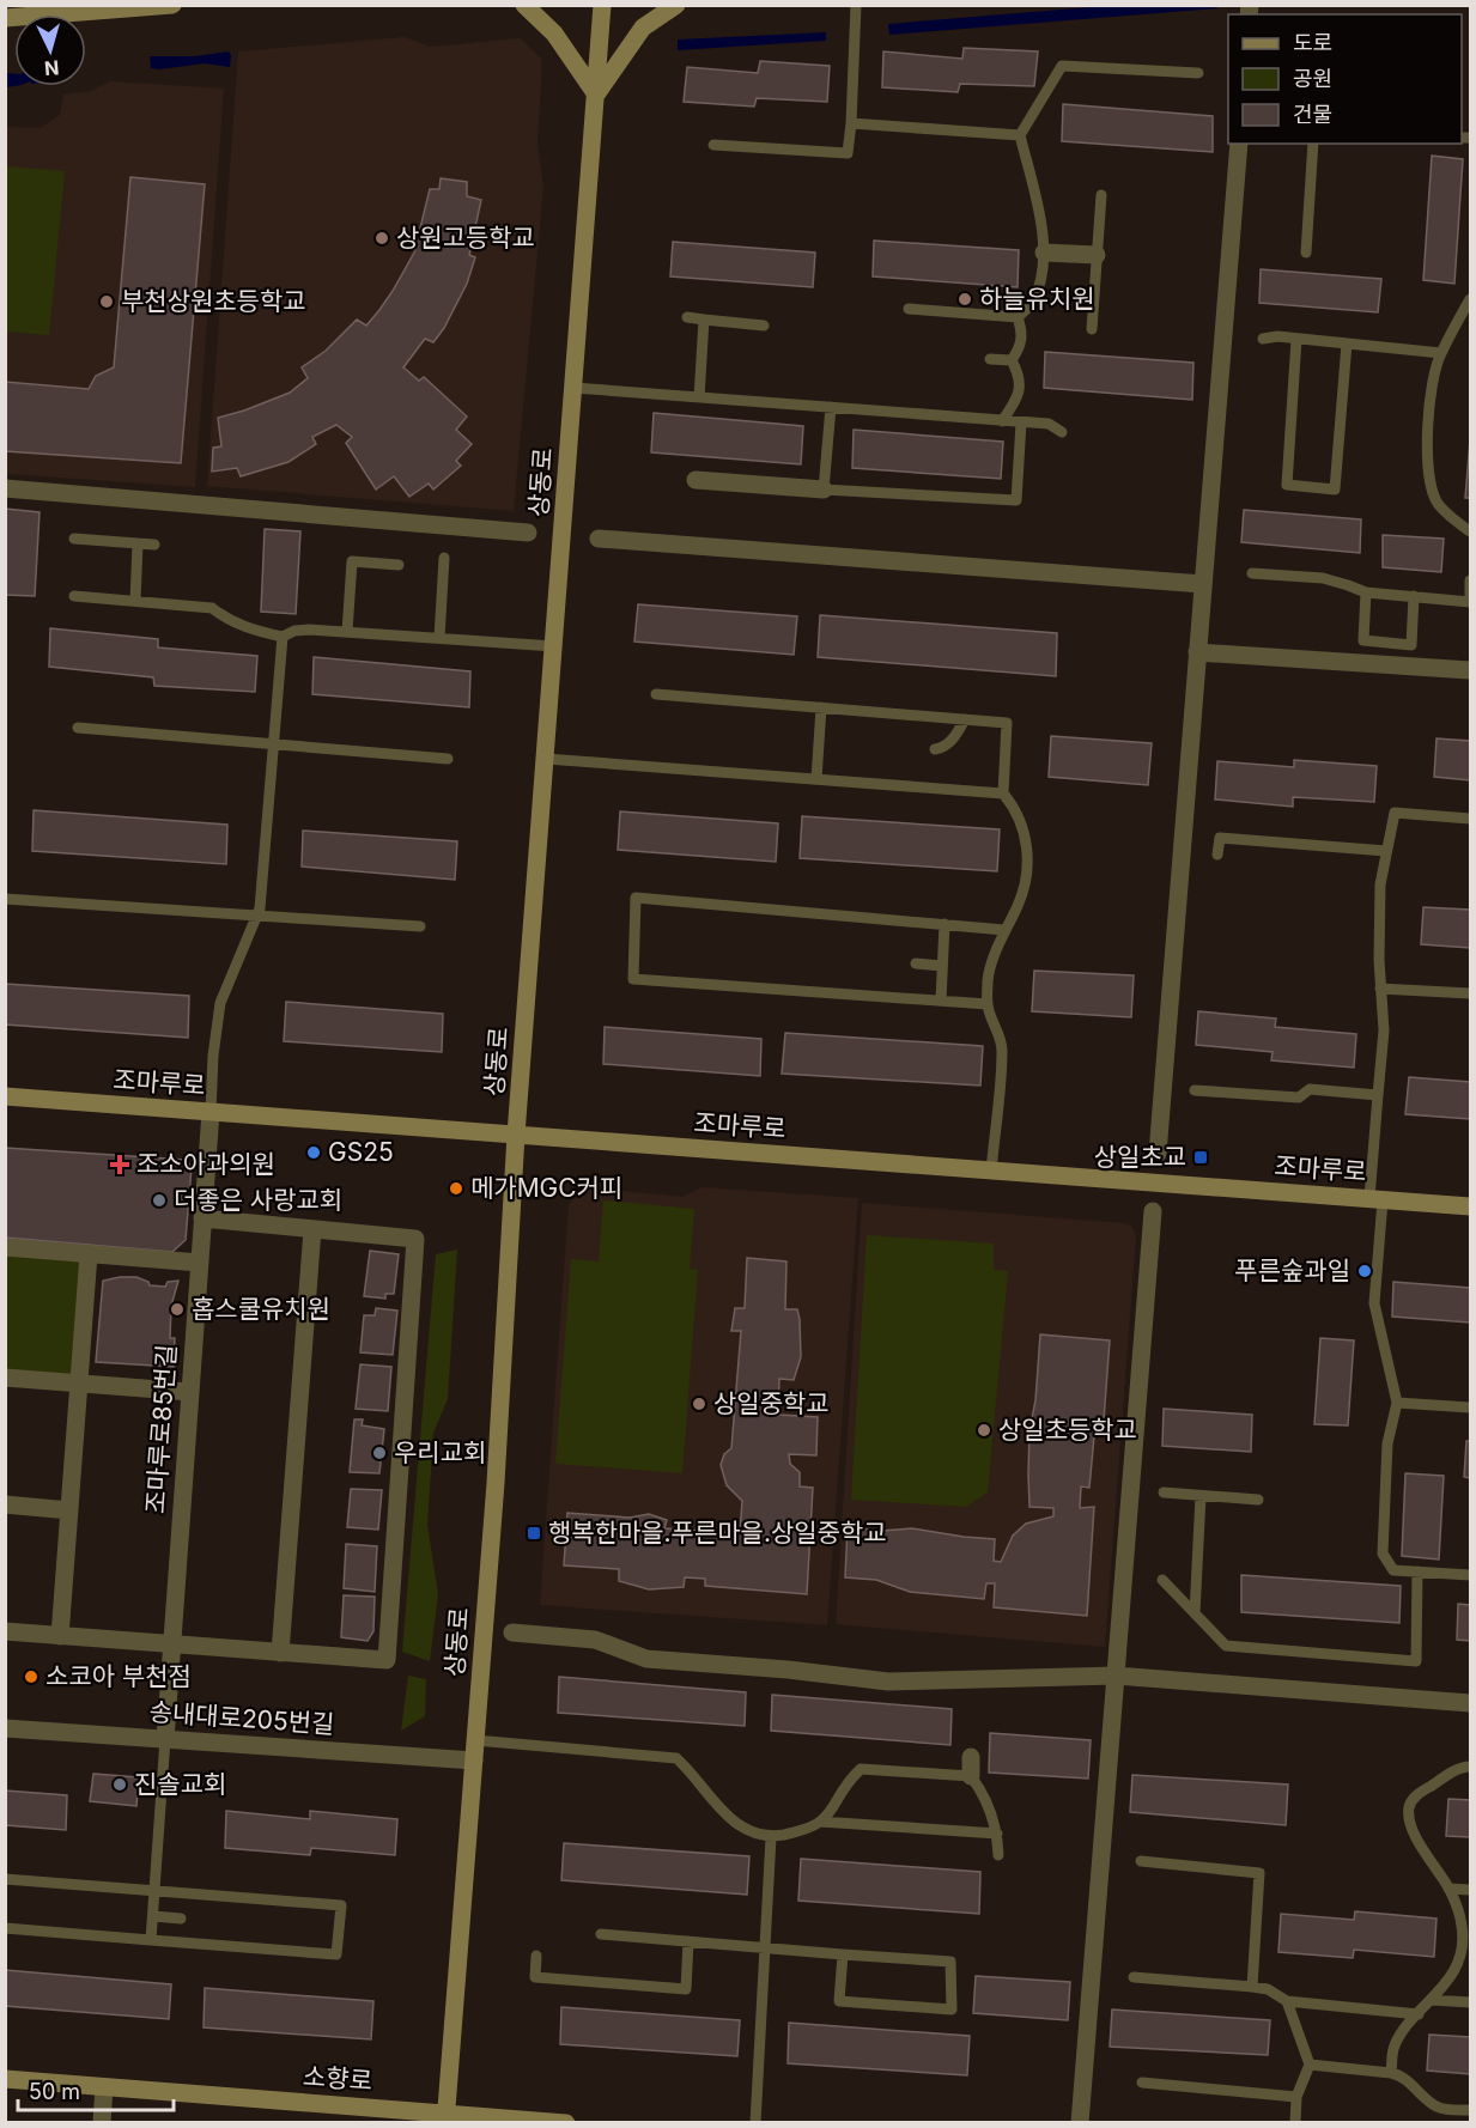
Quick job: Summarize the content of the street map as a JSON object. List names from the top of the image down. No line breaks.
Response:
{"streets":{"street":["상동로","조마루로","조마루로85번길","송내대로205번길","소향로"]},"crossings":[["상동로","조마루로"],["상동로","송내대로205번길"],["상동로","소향로"],["조마루로","조마루로85번길"],["조마루로85번길","송내대로205번길"]],"places":{"other":["상원고등학교","하늘유치원","부천상원초등학교","GS25","메가MGC커피","더좋은 사랑교회","푸른숲과일","홉스쿨유치원","상일중학교","상일초등학교","우리교회","소코아 부천점","진솔교회"],"transit":["상일초교","행복한마을.푸른마을.상일중학교"],"health":["조소아과의원"]},"legend":["도로","공원","건물"],"scale_bar":"50 m","north":"bottom"}
